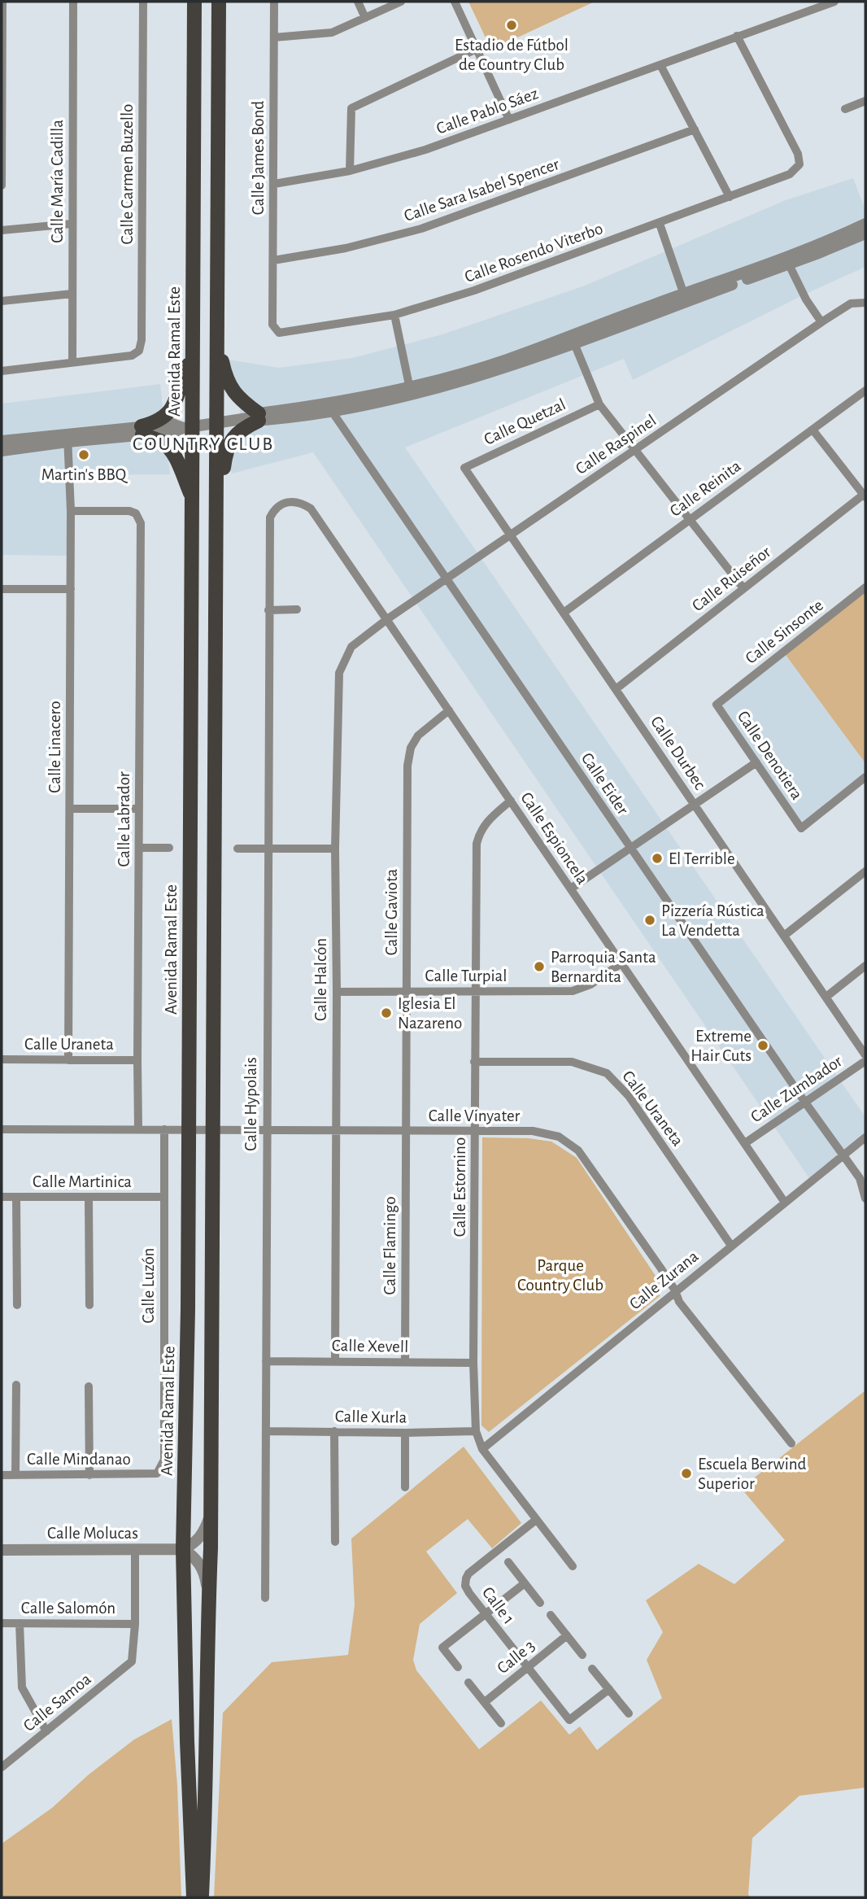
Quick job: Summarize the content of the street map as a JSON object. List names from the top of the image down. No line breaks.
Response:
{"streets":{"main road":["Avenida Ramal Este"],"street":["Calle Pablo Sáez","Calle James Bond","Calle Carmen Buzello","Calle María Cadilla","Calle Sara Isabel Spencer","Calle Rosendo Viterbo","Calle Quetzal","Calle Raspinel","Calle Reinita","Calle Ruiseñor","Calle Sinsonte","Calle Linacero","Calle Durbec","Calle Denotiera","Calle Eider","Calle Labrador","Calle Espioncela","Calle Gaviota","Calle Turpial","Calle Halcón","Calle Uraneta","Calle Zumbador","Calle Hypolais","Calle Vinyater","Calle Martinica","Calle Estornino","Calle Flamingo","Calle Zurana","Calle Luzón","Calle Xevell","Calle Xurla","Calle Mindanao","Calle Molucas","Calle 1","Calle Salomón","Calle 3","Calle Samoa"]},"crossings":[["Calle Pablo Sáez","Calle James Bond"],["Calle Pablo Sáez","Calle Rosendo Viterbo"],["Calle James Bond","Calle Sara Isabel Spencer"],["Calle James Bond","Calle Rosendo Viterbo"],["Calle Carmen Buzello","Calle María Cadilla"],["Avenida Ramal Este","Calle Vinyater"],["Avenida Ramal Este","Calle Molucas"],["Calle Quetzal","Calle Durbec"],["Calle Raspinel","Calle Durbec"],["Calle Raspinel","Calle Eider"],["Calle Raspinel","Calle Espioncela"],["Calle Raspinel","Calle Halcón"],["Calle Reinita","Calle Durbec"],["Calle Ruiseñor","Calle Durbec"],["Calle Sinsonte","Calle Denotiera"],["Calle Linacero","Calle Labrador"],["Calle Linacero","Calle Uraneta"],["Calle Eider","Calle Zumbador"],["Calle Eider","Calle Zurana"],["Calle Labrador","Calle Uraneta"],["Calle Labrador","Calle Vinyater"],["Calle Espioncela","Calle Gaviota"],["Calle Espioncela","Calle Turpial"],["Calle Espioncela","Calle Halcón"],["Calle Espioncela","Calle Zumbador"],["Calle Espioncela","Calle Hypolais"],["Calle Espioncela","Calle Estornino"],["Calle Espioncela","Calle Zurana"],["Calle Gaviota","Calle Turpial"],["Calle Gaviota","Calle Vinyater"],["Calle Gaviota","Calle Flamingo"],["Calle Turpial","Calle Halcón"],["Calle Turpial","Calle Estornino"],["Calle Halcón","Calle Vinyater"],["Calle Halcón","Calle Xevell"],["Calle Uraneta","Calle Estornino"],["Calle Uraneta","Calle Zurana"],["Calle Hypolais","Calle Vinyater"],["Calle Hypolais","Calle Xevell"],["Calle Hypolais","Calle Xurla"],["Calle Vinyater","Calle Estornino"],["Calle Vinyater","Calle Flamingo"],["Calle Vinyater","Calle Zurana"],["Calle Vinyater","Calle Luzón"],["Calle Martinica","Calle Luzón"],["Calle Estornino","Calle Zurana"],["Calle Estornino","Calle Xevell"],["Calle Estornino","Calle Xurla"],["Calle Estornino","Calle 1"],["Calle Flamingo","Calle Xevell"],["Calle Luzón","Calle Mindanao"],["Calle 1","Calle 3"],["Calle Salomón","Calle Samoa"]],"districts":["COUNTRY CLUB"],"parks":["Parque Country Club"],"places":["Estadio de Fútbol de Country Club","Martin's BBQ","El Terrible","Pizzería Rústica La Vendetta","Parroquia Santa Bernardita","Iglesia El Nazareno","Extreme Hair Cuts","Escuela Berwind Superior"]}
